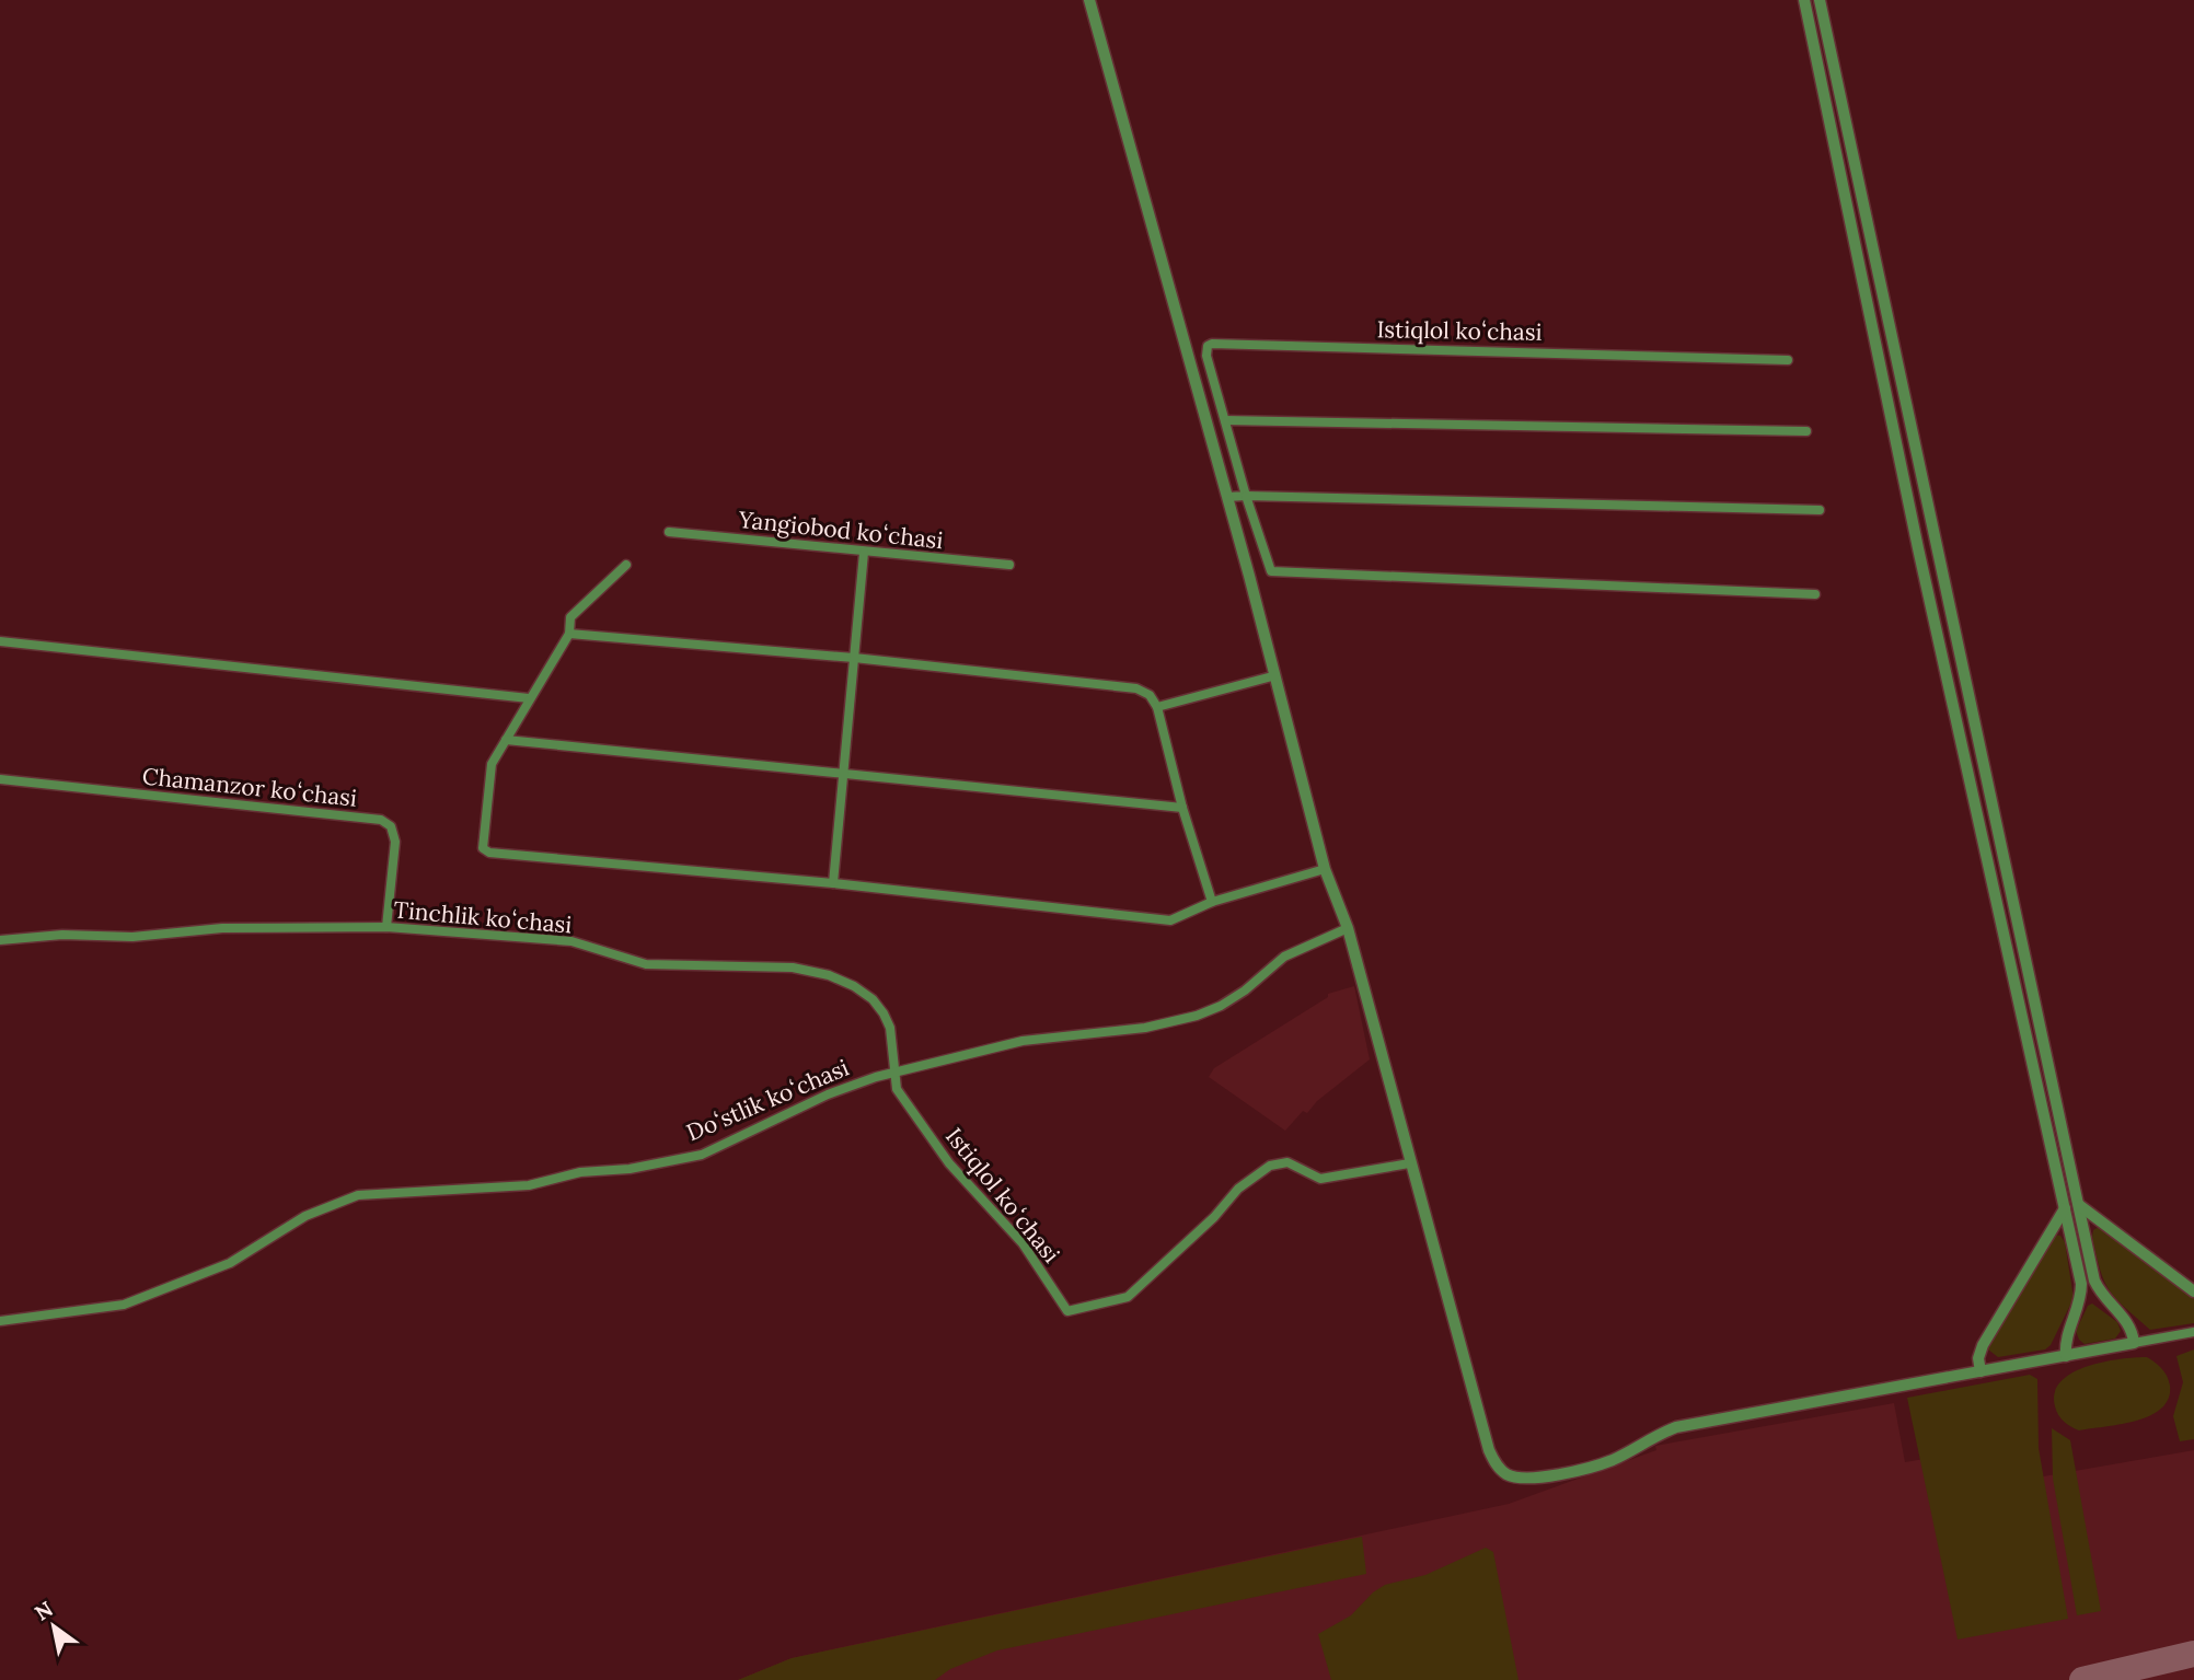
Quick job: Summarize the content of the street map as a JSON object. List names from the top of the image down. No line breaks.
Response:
{"streets":{"street":["Istiqlol koʻchasi","Yangiobod koʻchasi","Chamanzor koʻchasi","Tinchlik koʻchasi","Doʻstlik koʻchasi"]},"crossings":[["Istiqlol koʻchasi","Tinchlik koʻchasi"],["Istiqlol koʻchasi","Doʻstlik koʻchasi"],["Chamanzor koʻchasi","Tinchlik koʻchasi"],["Tinchlik koʻchasi","Doʻstlik koʻchasi"]],"north":"top left"}
